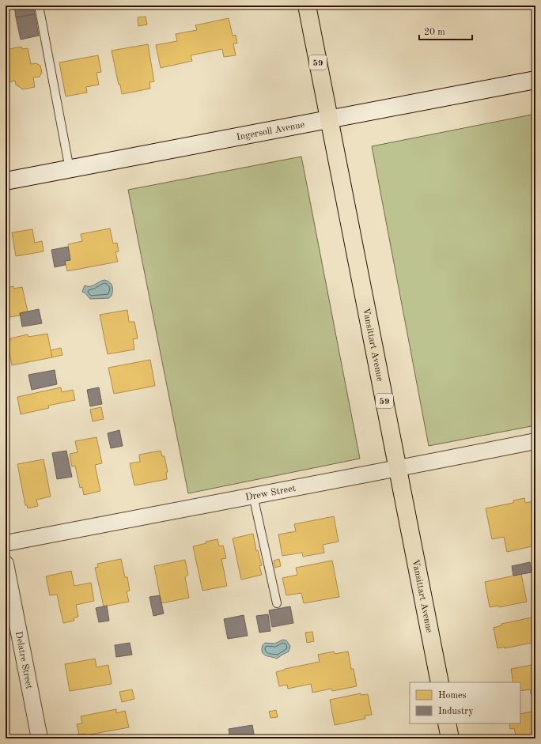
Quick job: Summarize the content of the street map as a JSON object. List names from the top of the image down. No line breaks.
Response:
{"streets":{"main road":["59","Vansittart Avenue"],"street":["Ingersoll Avenue","Drew Street","Delatre Street"]},"crossings":[["Ingersoll Avenue","Vansittart Avenue"],["Vansittart Avenue","Drew Street"]],"legend":["Homes","Industry"],"scale_bar":"20 m"}
